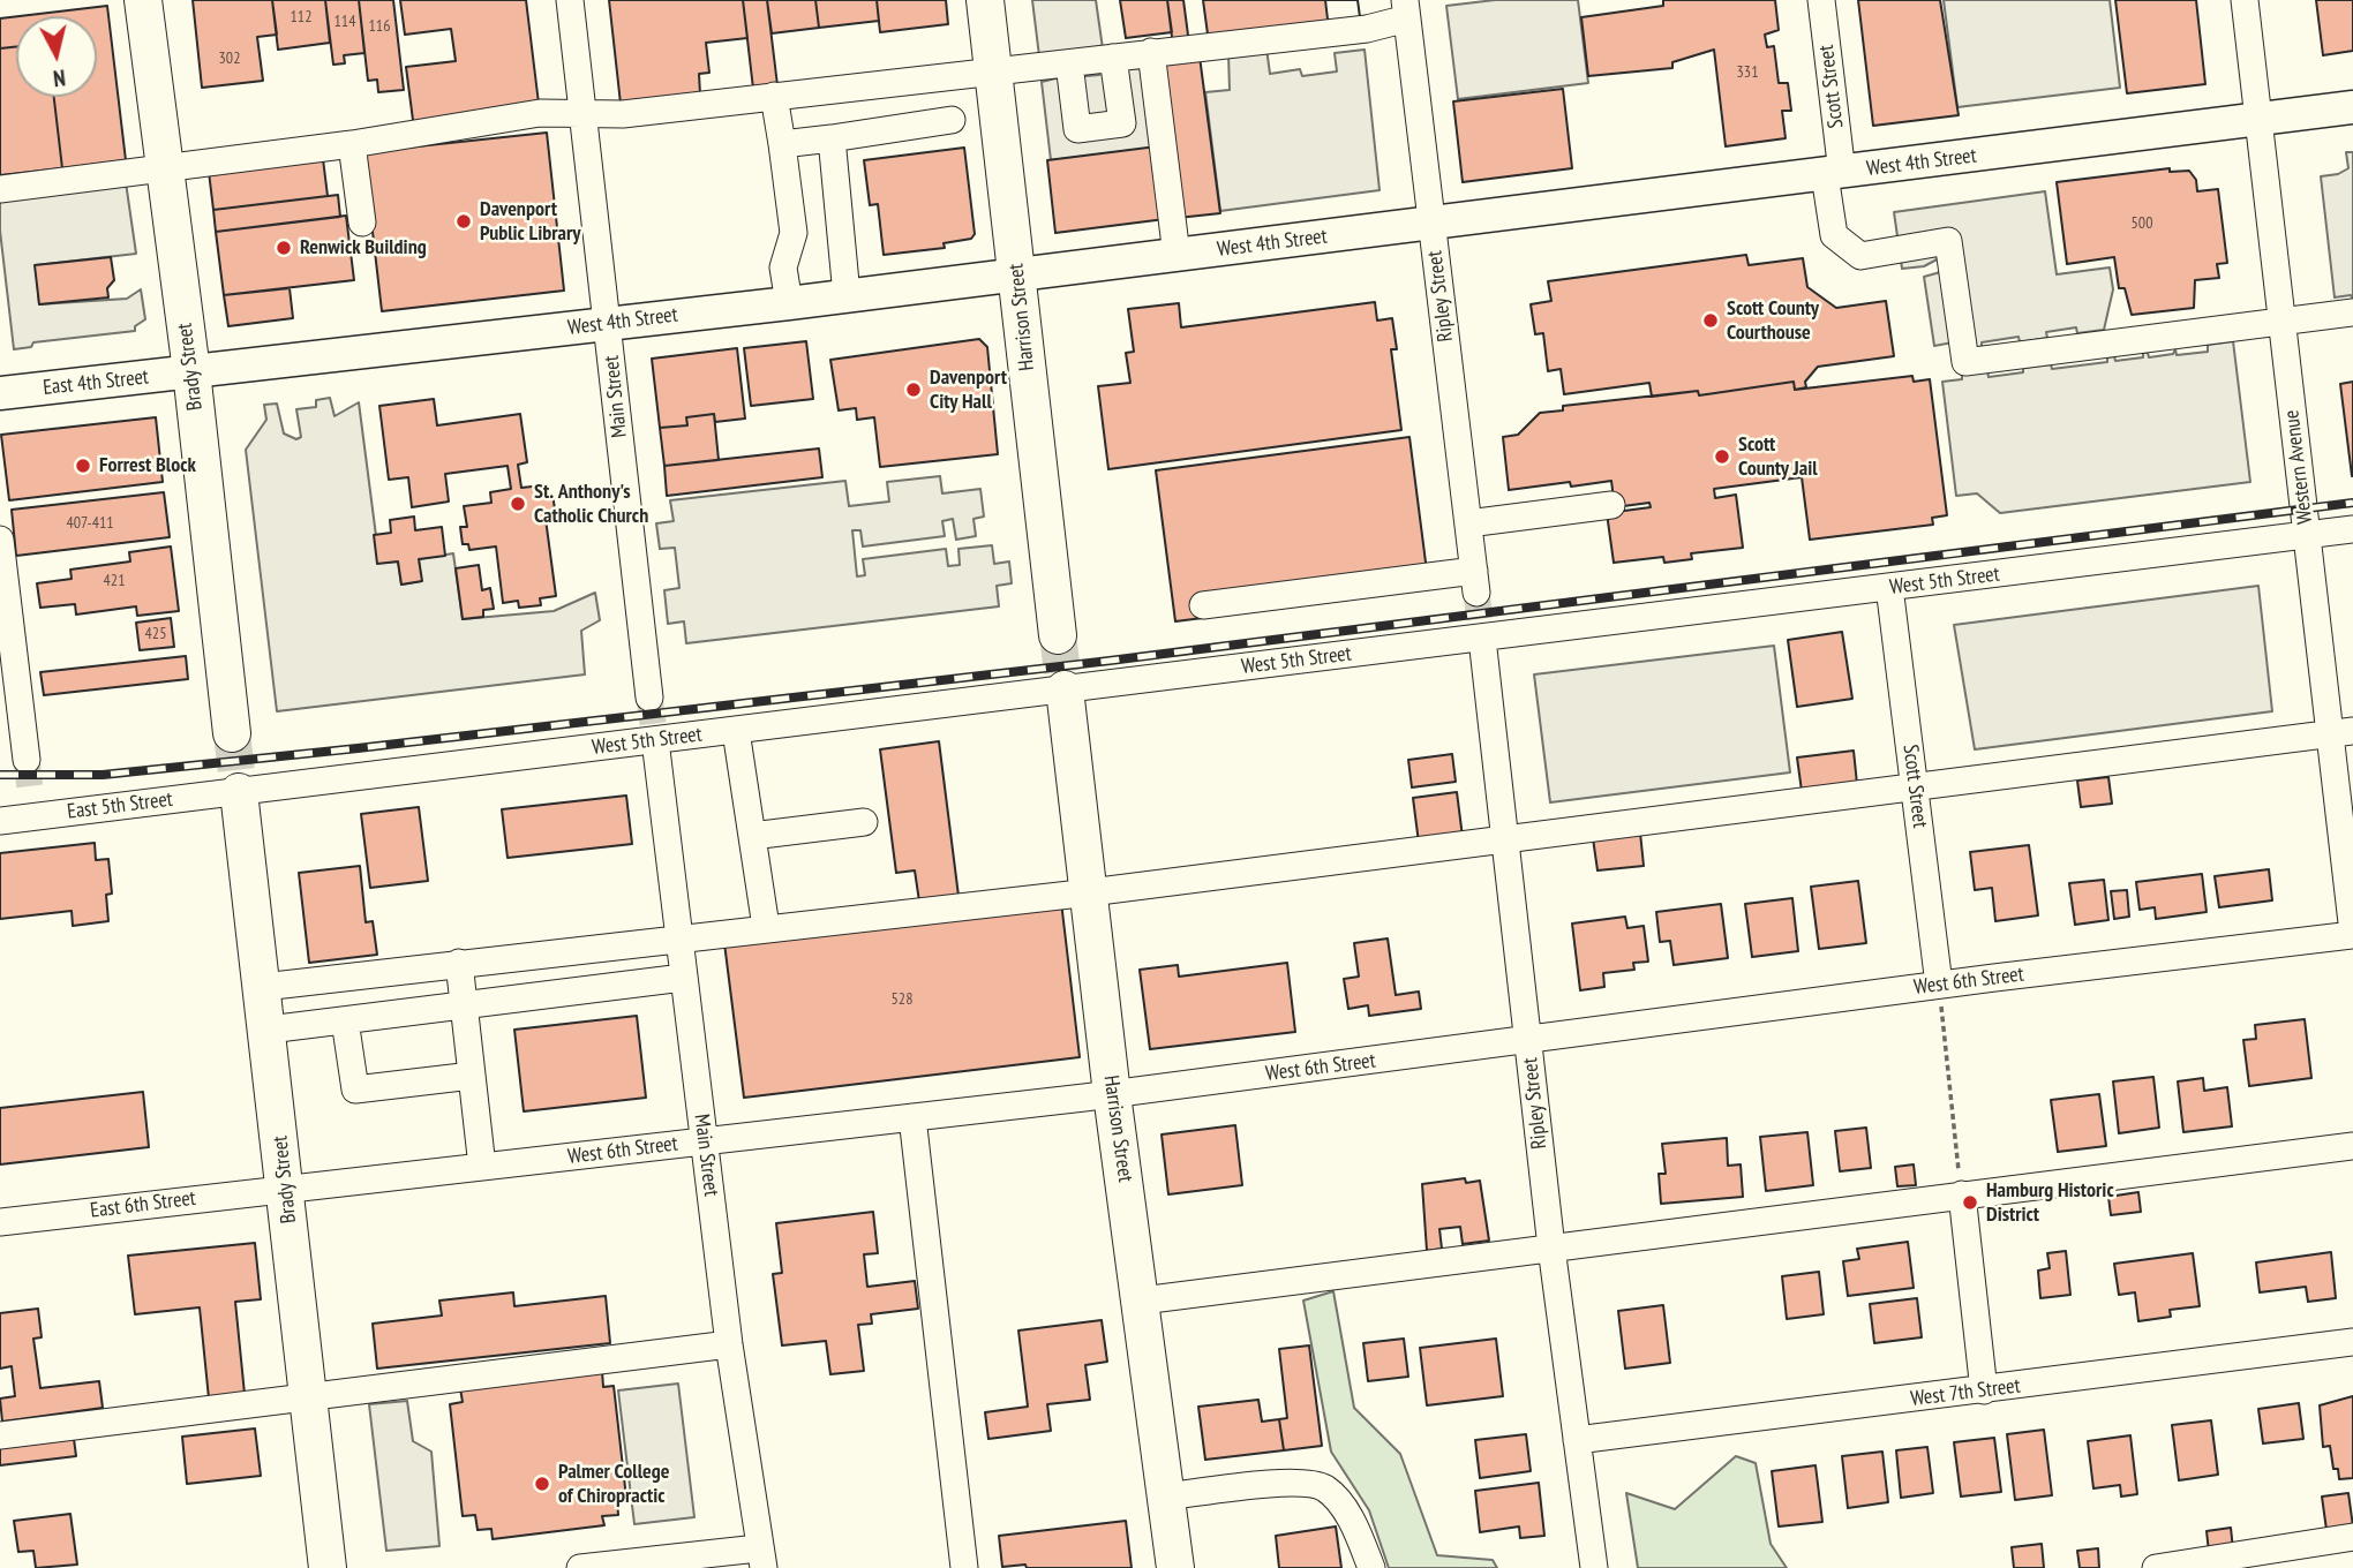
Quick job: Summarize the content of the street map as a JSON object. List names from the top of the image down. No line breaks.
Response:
{"streets":{"highway":["Harrison Street","Brady Street"],"main road":["West 4th Street","East 4th Street"],"street":["Scott Street","Ripley Street","Main Street","Western Avenue","West 5th Street","East 5th Street","West 6th Street","East 6th Street","West 7th Street"]},"crossings":[["Scott Street","West 4th Street"],["Scott Street","Western Avenue"],["Scott Street","West 5th Street"],["Scott Street","West 6th Street"],["West 4th Street","Ripley Street"],["West 4th Street","Harrison Street"],["West 4th Street","Brady Street"],["West 4th Street","East 4th Street"],["West 4th Street","Main Street"],["West 4th Street","Western Avenue"],["Ripley Street","West 5th Street"],["Ripley Street","West 6th Street"],["Ripley Street","West 7th Street"],["Harrison Street","West 5th Street"],["Harrison Street","West 6th Street"],["Brady Street","East 4th Street"],["Brady Street","West 5th Street"],["Brady Street","East 5th Street"],["Brady Street","West 6th Street"],["Brady Street","East 6th Street"],["Main Street","West 5th Street"],["Main Street","West 6th Street"],["Western Avenue","West 5th Street"],["Western Avenue","West 6th Street"],["West 5th Street","East 5th Street"],["West 6th Street","East 6th Street"]],"places":["Davenport Public Library","Renwick Building","Scott County Courthouse","Davenport City Hall","Scott County Jail","Forrest Block","St. Anthony's Catholic Church","Hamburg Historic District","Palmer College of Chiropractic"],"house_numbers":["112","114","116","302","331","500","407-411","421","425","528"],"north":"bottom"}
